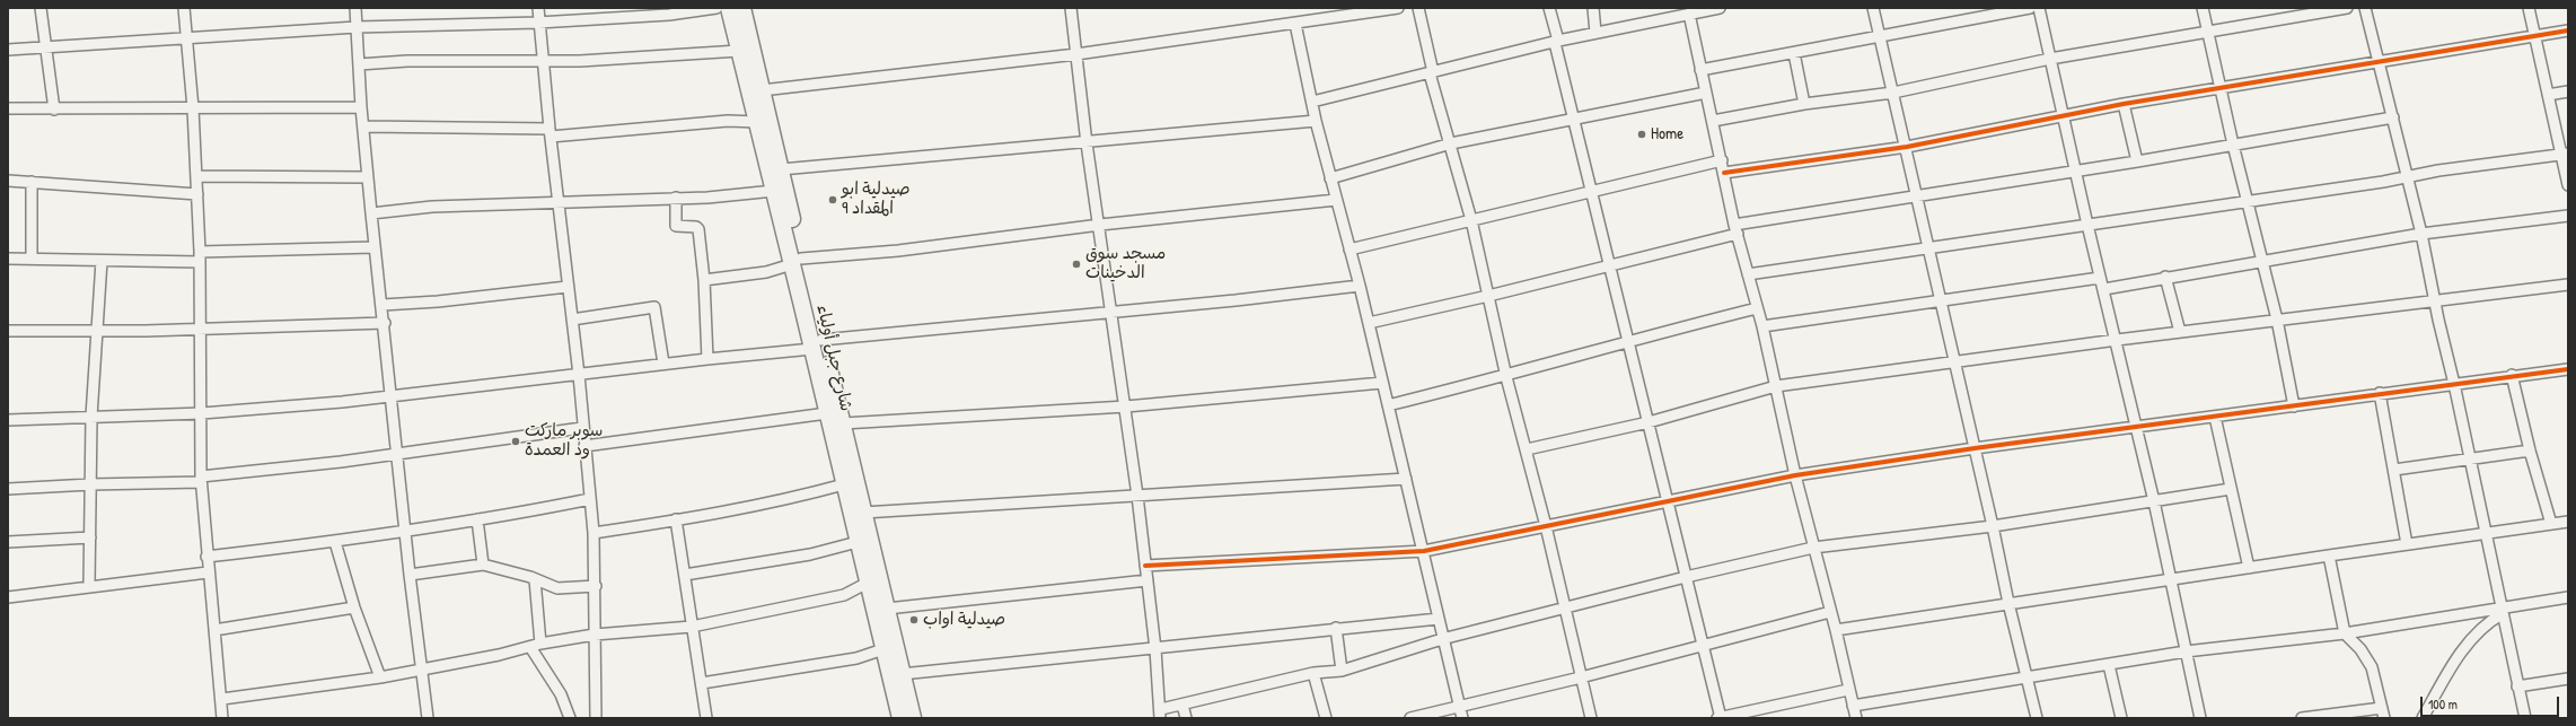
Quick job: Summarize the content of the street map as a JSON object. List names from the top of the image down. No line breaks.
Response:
{"streets":{"main road":["شارع جبل أولياء"]},"places":["Home","صيدلية ابو المقداد 9","مسجد سوق الدخينات","سوبر ماركت ود العمدة","صيدلية اواب"],"scale_bar":"100 m"}
